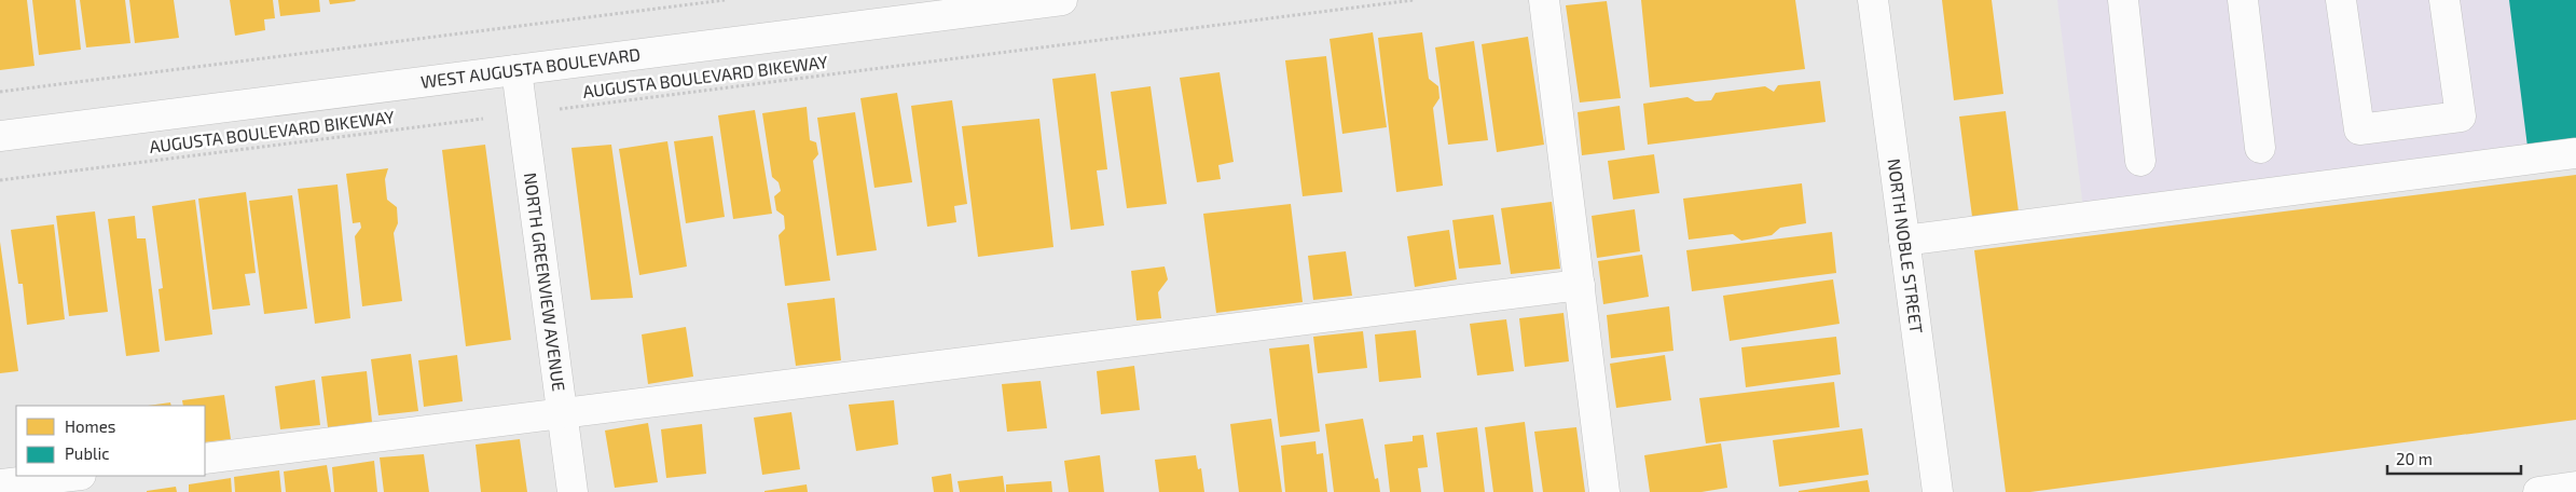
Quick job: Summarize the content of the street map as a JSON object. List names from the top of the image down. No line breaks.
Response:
{"streets":{"street":["WEST AUGUSTA BOULEVARD","NORTH NOBLE STREET","NORTH GREENVIEW AVENUE"],"path":["AUGUSTA BOULEVARD BIKEWAY"]},"crossings":[["WEST AUGUSTA BOULEVARD","NORTH GREENVIEW AVENUE"],["AUGUSTA BOULEVARD BIKEWAY","NORTH GREENVIEW AVENUE"]],"legend":["Homes","Public"],"scale_bar":"20 m"}
